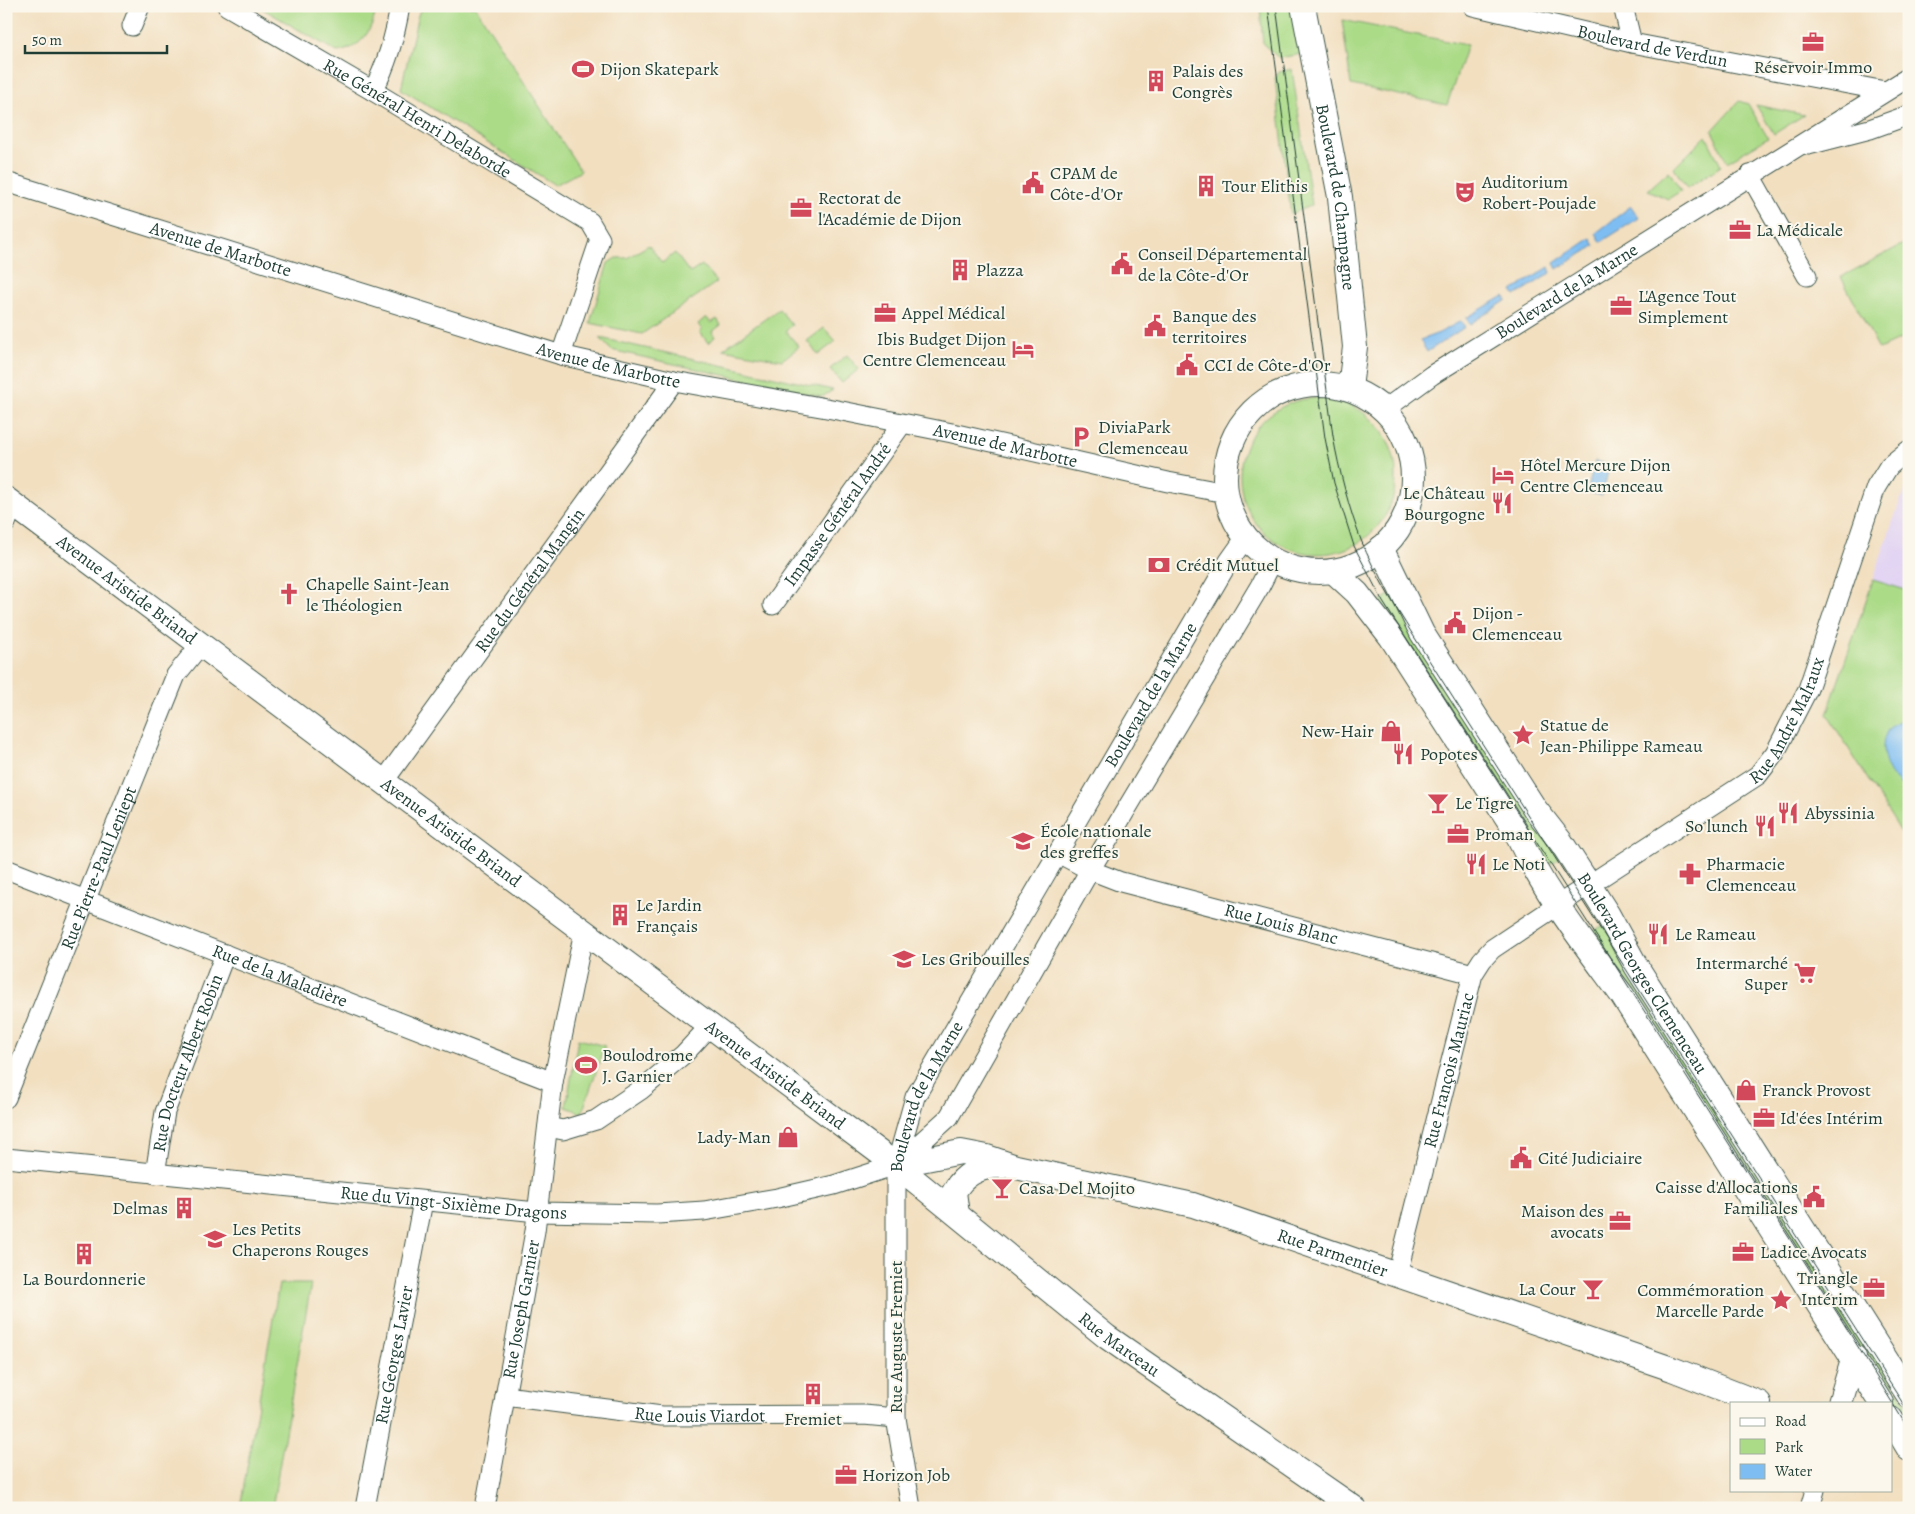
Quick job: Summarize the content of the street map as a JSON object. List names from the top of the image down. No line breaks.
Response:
{"streets":{"main road":["Boulevard de Champagne","Avenue Aristide Briand","Boulevard Georges Clemenceau","Rue Parmentier","Rue Marceau"],"street":["Boulevard de Verdun","Rue Général Henri Delaborde","Avenue de Marbotte","Boulevard de la Marne","Impasse Général André","Rue du Général Mangin","Rue André Malraux","Rue Pierre-Paul Leniept","Rue Louis Blanc","Rue de la Maladière","Rue Docteur Albert Robin","Rue François Mauriac","Rue du Vingt-Sixième Dragons","Rue Joseph Garnier","Rue Auguste Fremiet","Rue Georges Lavier","Rue Louis Viardot"]},"crossings":[["Boulevard de Verdun","Boulevard de la Marne"],["Rue Général Henri Delaborde","Avenue de Marbotte"],["Avenue de Marbotte","Impasse Général André"],["Avenue de Marbotte","Rue du Général Mangin"],["Boulevard de la Marne","Avenue Aristide Briand"],["Boulevard de la Marne","Rue Louis Blanc"],["Boulevard de la Marne","Rue du Vingt-Sixième Dragons"],["Boulevard de la Marne","Rue Parmentier"],["Boulevard de la Marne","Rue Auguste Fremiet"],["Boulevard de la Marne","Rue Marceau"],["Rue du Général Mangin","Avenue Aristide Briand"],["Avenue Aristide Briand","Rue Pierre-Paul Leniept"],["Avenue Aristide Briand","Rue du Vingt-Sixième Dragons"],["Avenue Aristide Briand","Rue Parmentier"],["Avenue Aristide Briand","Rue Joseph Garnier"],["Avenue Aristide Briand","Rue Auguste Fremiet"],["Avenue Aristide Briand","Rue Marceau"],["Rue André Malraux","Boulevard Georges Clemenceau"],["Rue André Malraux","Rue François Mauriac"],["Rue Pierre-Paul Leniept","Rue de la Maladière"],["Rue Louis Blanc","Rue François Mauriac"],["Boulevard Georges Clemenceau","Rue François Mauriac"],["Rue de la Maladière","Rue Docteur Albert Robin"],["Rue de la Maladière","Rue Joseph Garnier"],["Rue Docteur Albert Robin","Rue du Vingt-Sixième Dragons"],["Rue François Mauriac","Rue Parmentier"],["Rue du Vingt-Sixième Dragons","Rue Parmentier"],["Rue du Vingt-Sixième Dragons","Rue Joseph Garnier"],["Rue du Vingt-Sixième Dragons","Rue Auguste Fremiet"],["Rue du Vingt-Sixième Dragons","Rue Marceau"],["Rue du Vingt-Sixième Dragons","Rue Georges Lavier"],["Rue Parmentier","Rue Auguste Fremiet"],["Rue Parmentier","Rue Marceau"],["Rue Joseph Garnier","Rue Louis Viardot"],["Rue Auguste Fremiet","Rue Marceau"],["Rue Auguste Fremiet","Rue Louis Viardot"]],"places":{"office":["Réservoir Immo","Rectorat de l'Académie de Dijon","La Médicale","L'Agence Tout Simplement","Appel Médical","Proman","Id'ées Intérim","Maison des avocats","Ladice Avocats","Triangle Intérim","Horizon Job"],"sports":["Dijon Skatepark","Boulodrome J. Garnier"],"building":["Palais des Congrès","Tour Elithis","Plazza","Le Jardin Français","Delmas","La Bourdonnerie","Fremiet"],"public building":["CPAM de Côte-d'Or","Conseil Départemental de la Côte-d'Or","Banque des territoires","CCI de Côte-d'Or","Dijon - Clemenceau","Cité Judiciaire","Caisse d'Allocations Familiales"],"theatre":["Auditorium Robert-Poujade"],"hotel":["Ibis Budget Dijon Centre Clemenceau","Hôtel Mercure Dijon Centre Clemenceau"],"parking":["DiviaPark Clemenceau"],"restaurant":["Le Château Bourgogne","Popotes","Abyssinia","So lunch","Le Noti","Le Rameau"],"bank":["Crédit Mutuel"],"church":["Chapelle Saint-Jean le Théologien"],"shop":["New-Hair","Franck Provost","Lady-Man"],"place":["Statue de Jean-Philippe Rameau","Commémoration Marcelle Parde"],"bar":["Le Tigre","Casa Del Mojito","La Cour"],"school or university":["École nationale des greffes","Les Gribouilles","Les Petits Chaperons Rouges"],"pharmacy":["Pharmacie Clemenceau"],"supermarket":["Intermarché Super"]},"legend":["Road","Park","Water"],"scale_bar":"50 m"}
